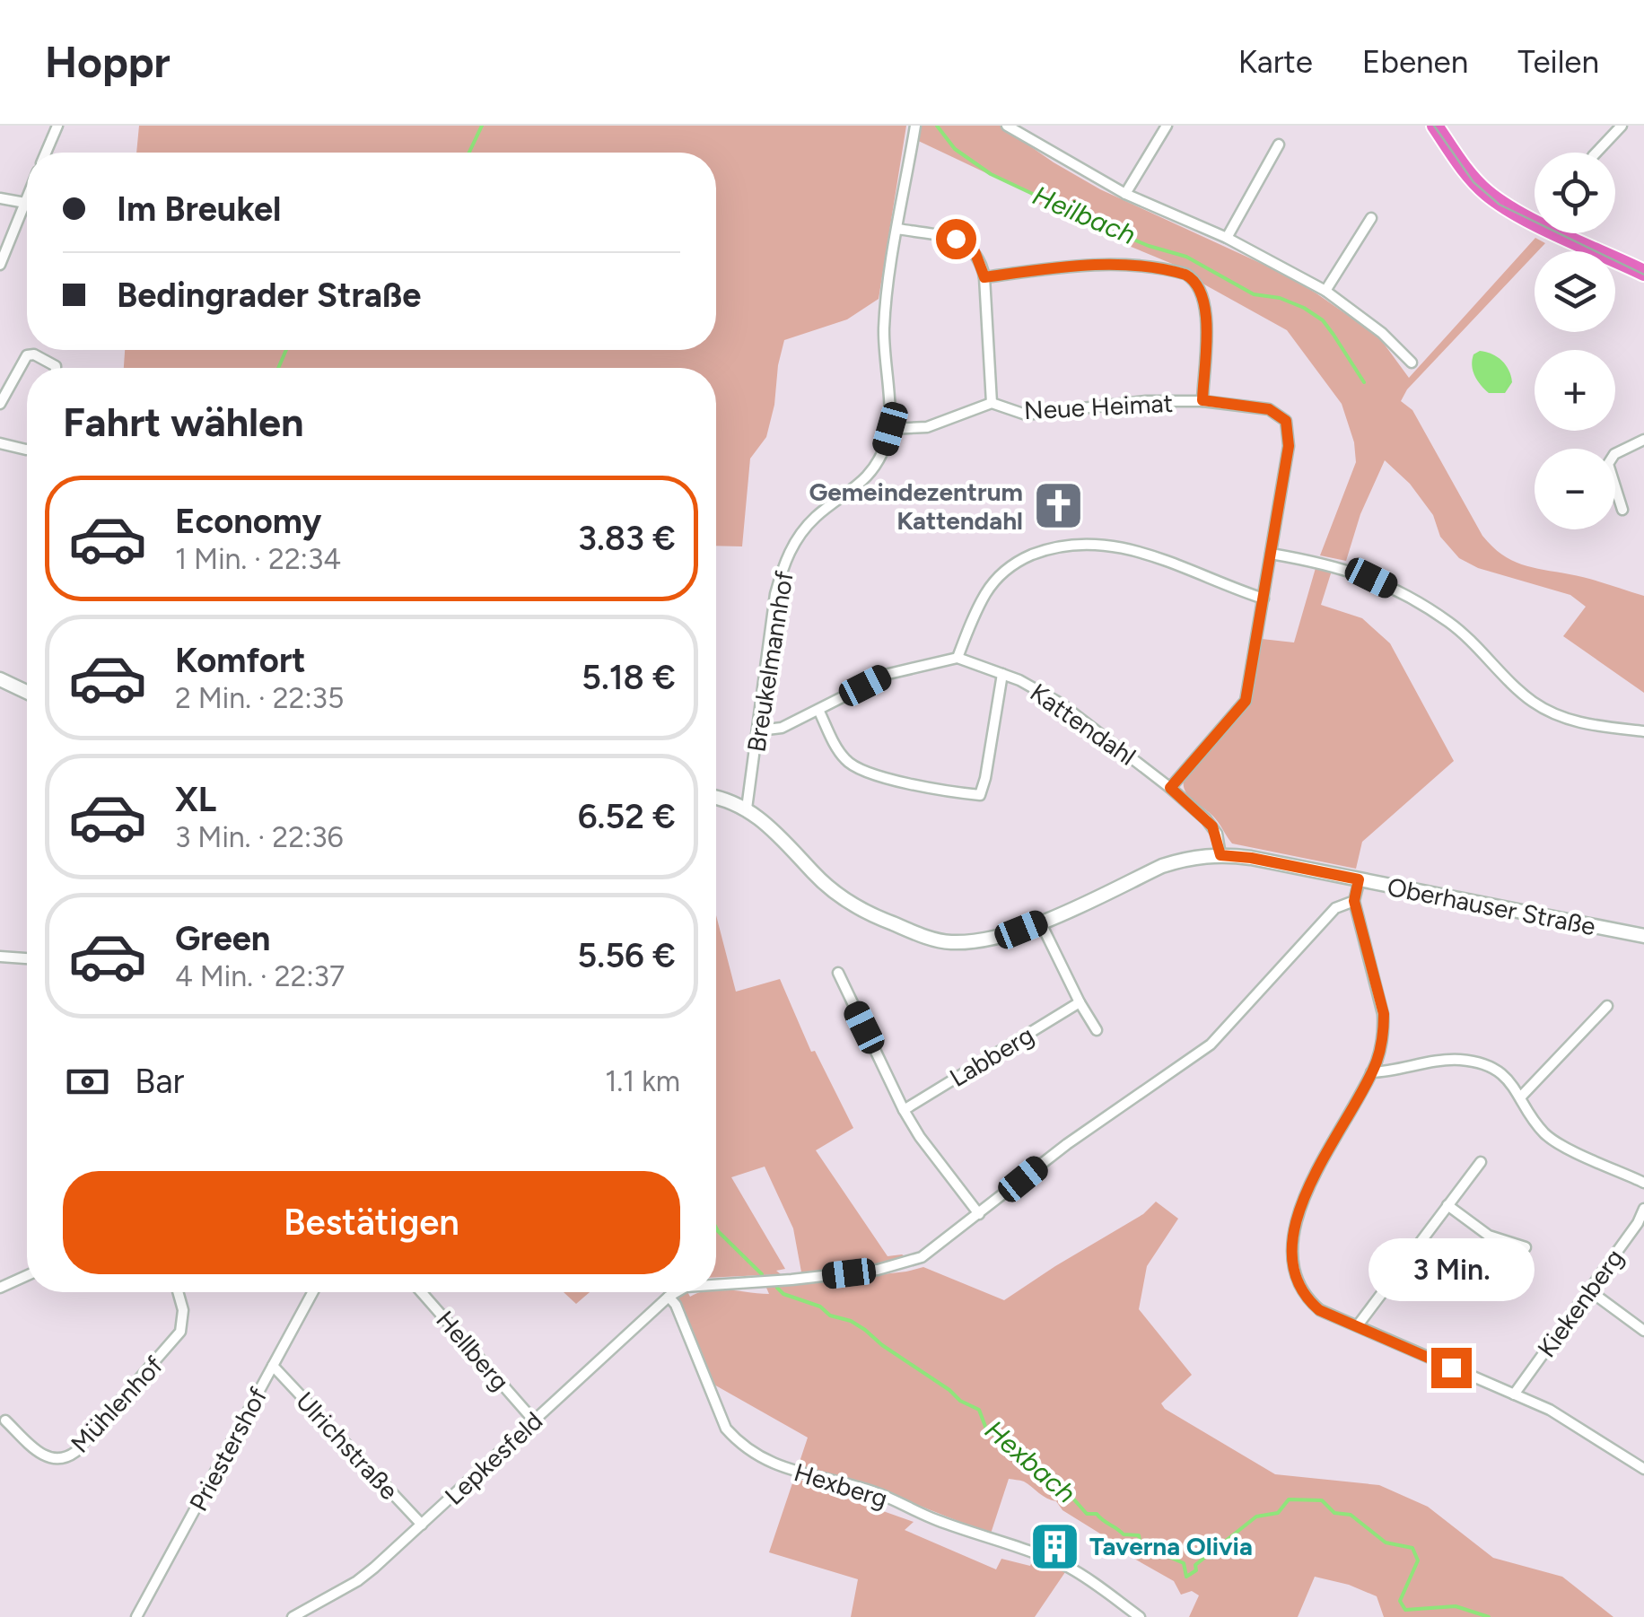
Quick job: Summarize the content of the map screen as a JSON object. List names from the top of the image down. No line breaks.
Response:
{"streets":{"street":["Neue Heimat","Breukelmannhof","Kattendahl","Oberhauser Straße","Labberg","Kiekenberg","Hellberg","Mühlenhof","Ulrichstraße","Priestershof","Lepkesfeld","Hexberg"]},"crossings":[["Neue Heimat","Breukelmannhof"],["Neue Heimat","Kattendahl"],["Breukelmannhof","Oberhauser Straße"],["Kattendahl","Oberhauser Straße"],["Hellberg","Lepkesfeld"],["Ulrichstraße","Priestershof"],["Ulrichstraße","Lepkesfeld"],["Lepkesfeld","Hexberg"]],"water":["Heilbach","Hexbach"],"places":{"church":["Gemeindezentrum Kattendahl"],"building":["Taverna Olivia"]},"page":{"header":"Hoppr","nav":["Karte","Ebenen","Teilen"],"map_buttons":["+","−"],"banner":["Im Breukel","Bedingrader Straße"],"heading":"Fahrt wählen","list":[{"name":"Economy","note":"1 Min. · 22:34","value":"3.83 €"},{"name":"Komfort","note":"2 Min. · 22:35","value":"5.18 €"},{"name":"XL","note":"3 Min. · 22:36","value":"6.52 €"},{"name":"Green","note":"4 Min. · 22:37","value":"5.56 €"}],"pay":["Bar","1.1 km"],"buttons":"Bestätigen","bubble":"3 Min."}}
